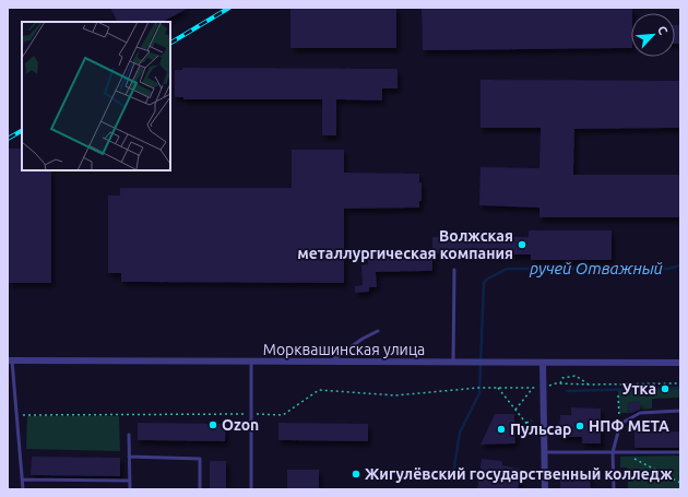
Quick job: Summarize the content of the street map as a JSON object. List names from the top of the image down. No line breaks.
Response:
{"streets":{"street":["Морквашинская улица"]},"water":["ручей Отважный"],"places":["Волжская металлургическая компания","Утка","Ozon","НПФ МЕТА","Пульсар","Жигулёвский государственный колледж"],"north":"top right"}
